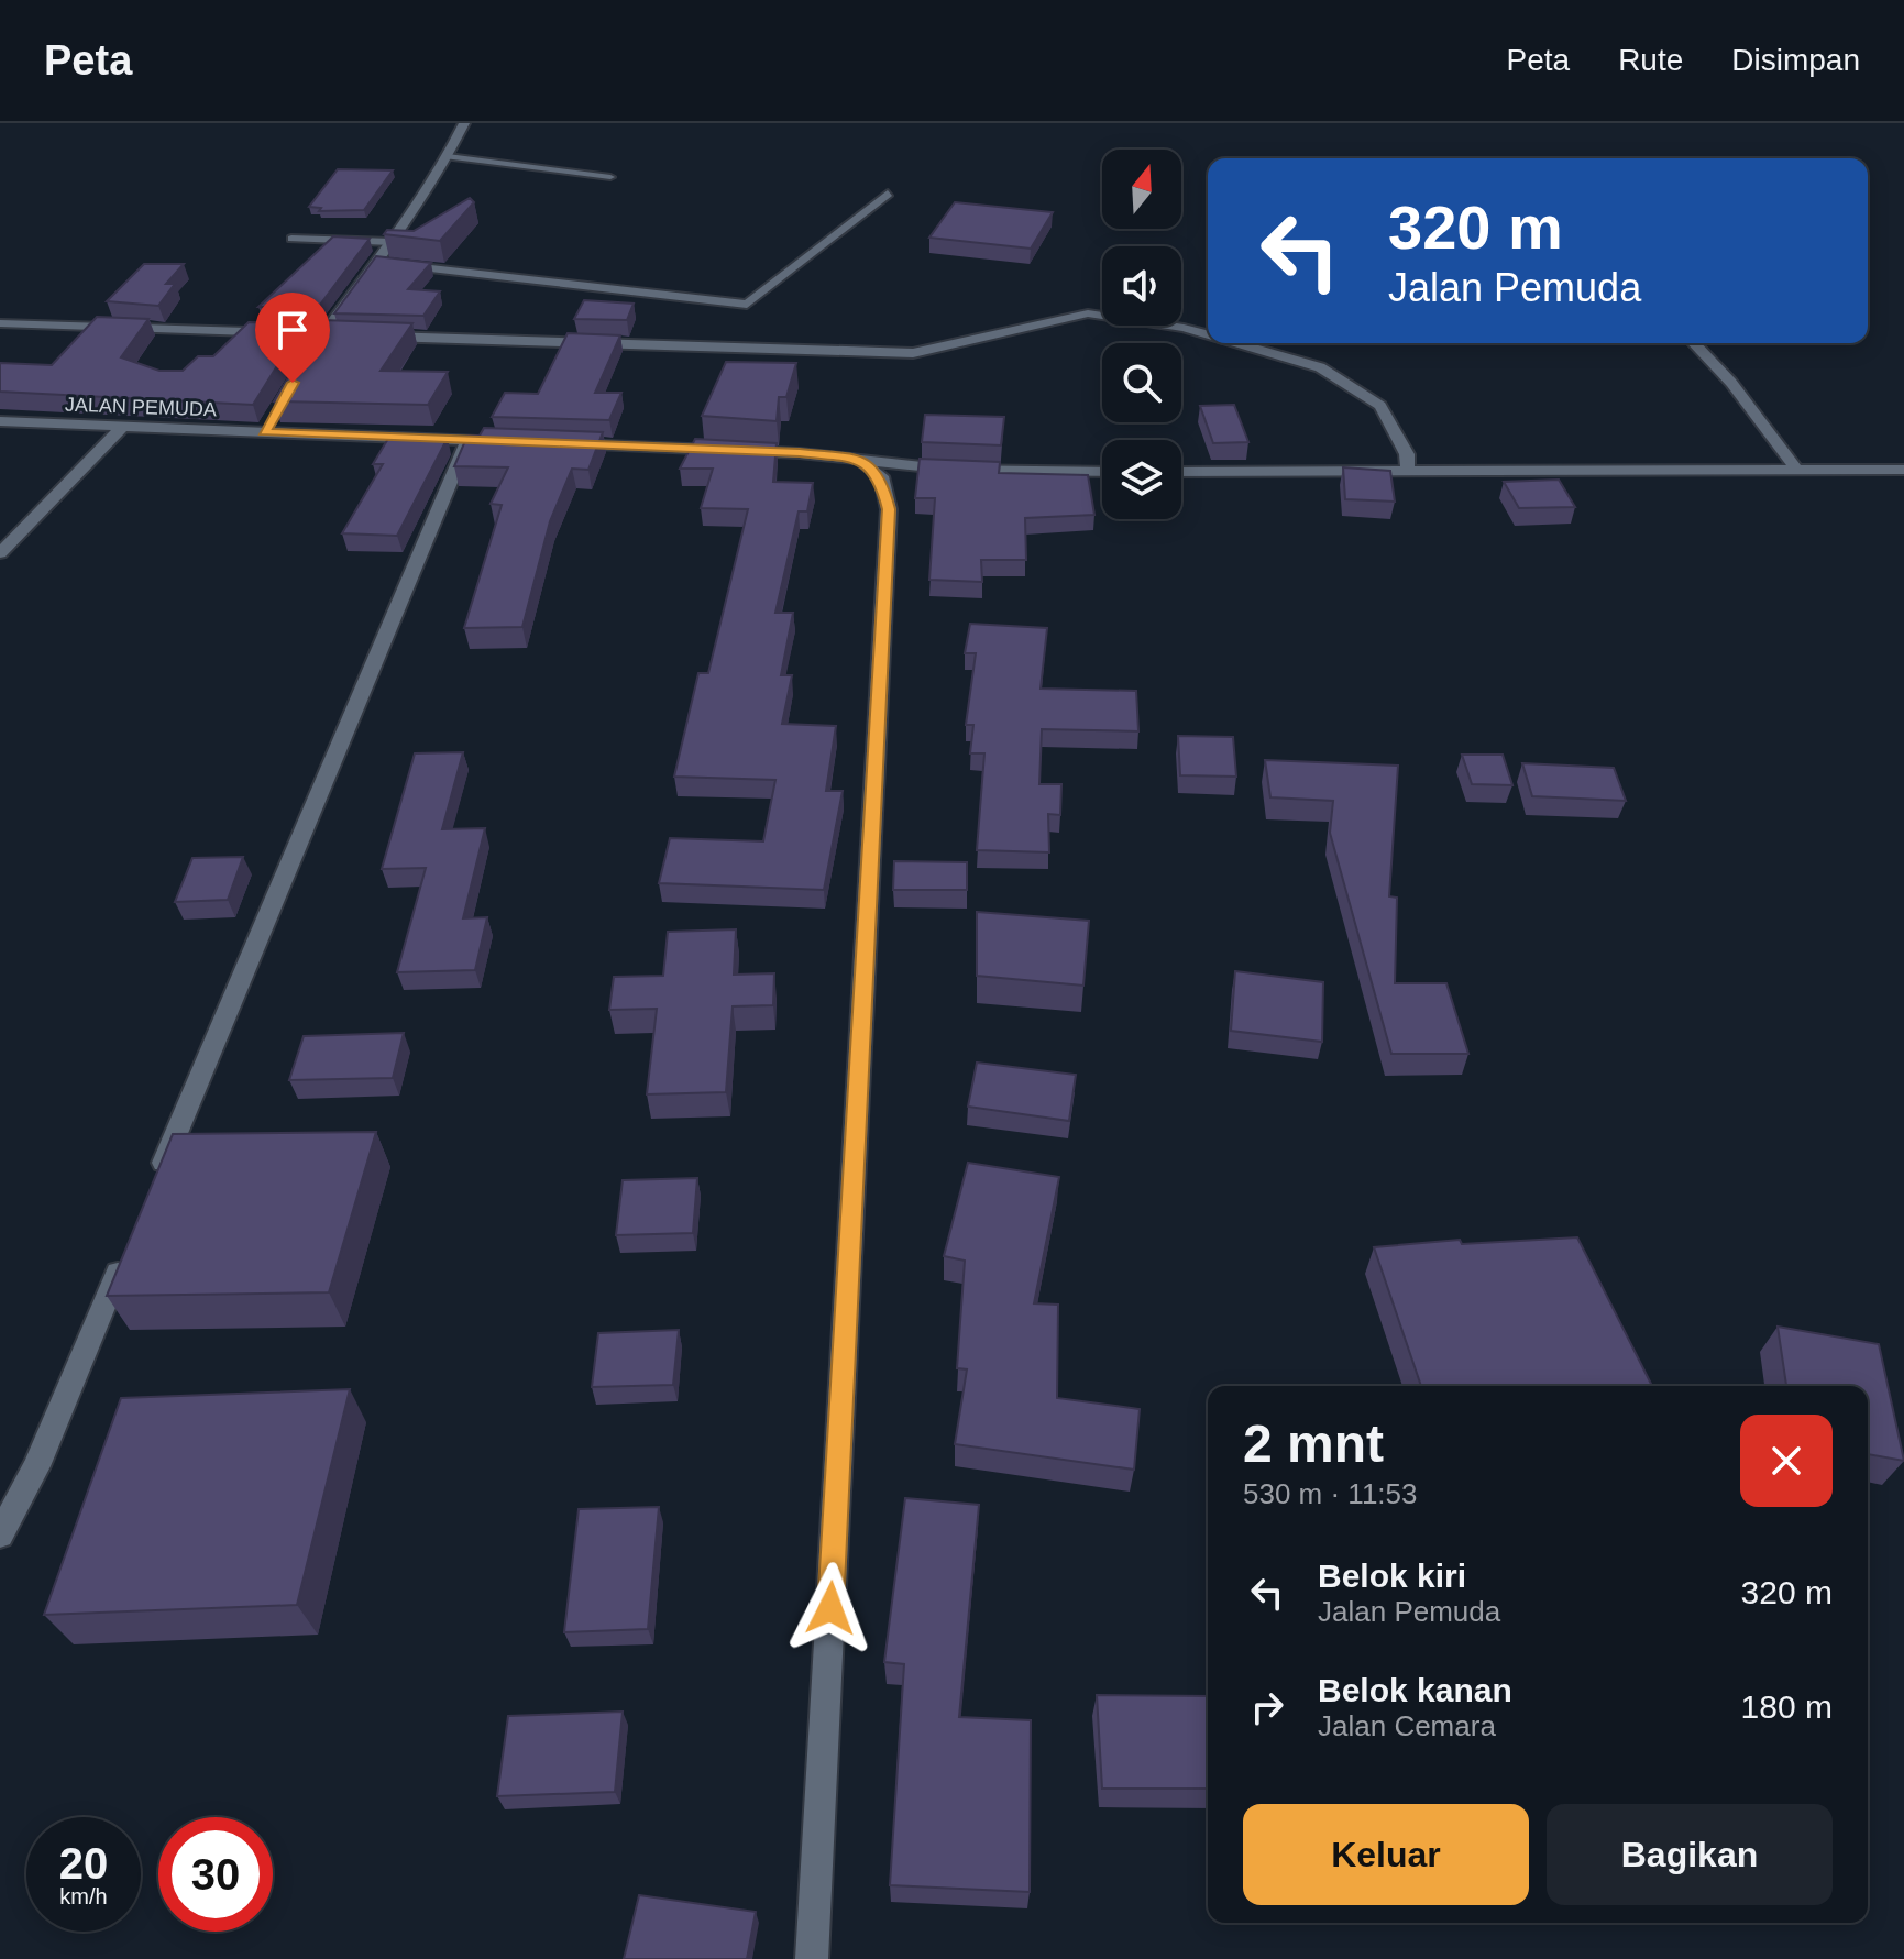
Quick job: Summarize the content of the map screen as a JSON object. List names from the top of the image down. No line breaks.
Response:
{"streets":{"street":["JALAN PEMUDA"]},"north":"top","page":{"header":"Peta","nav":["Peta","Rute","Disimpan"],"turn":["320 m","Jalan Pemuda"],"heading":["2 mnt","530 m · 11:53"],"list":[{"name":"Belok kiri","note":"Jalan Pemuda","value":"320 m"},{"name":"Belok kanan","note":"Jalan Cemara","value":"180 m"}],"buttons":["Keluar","Bagikan"],"speed":"20 km/h","limit":"30"}}
